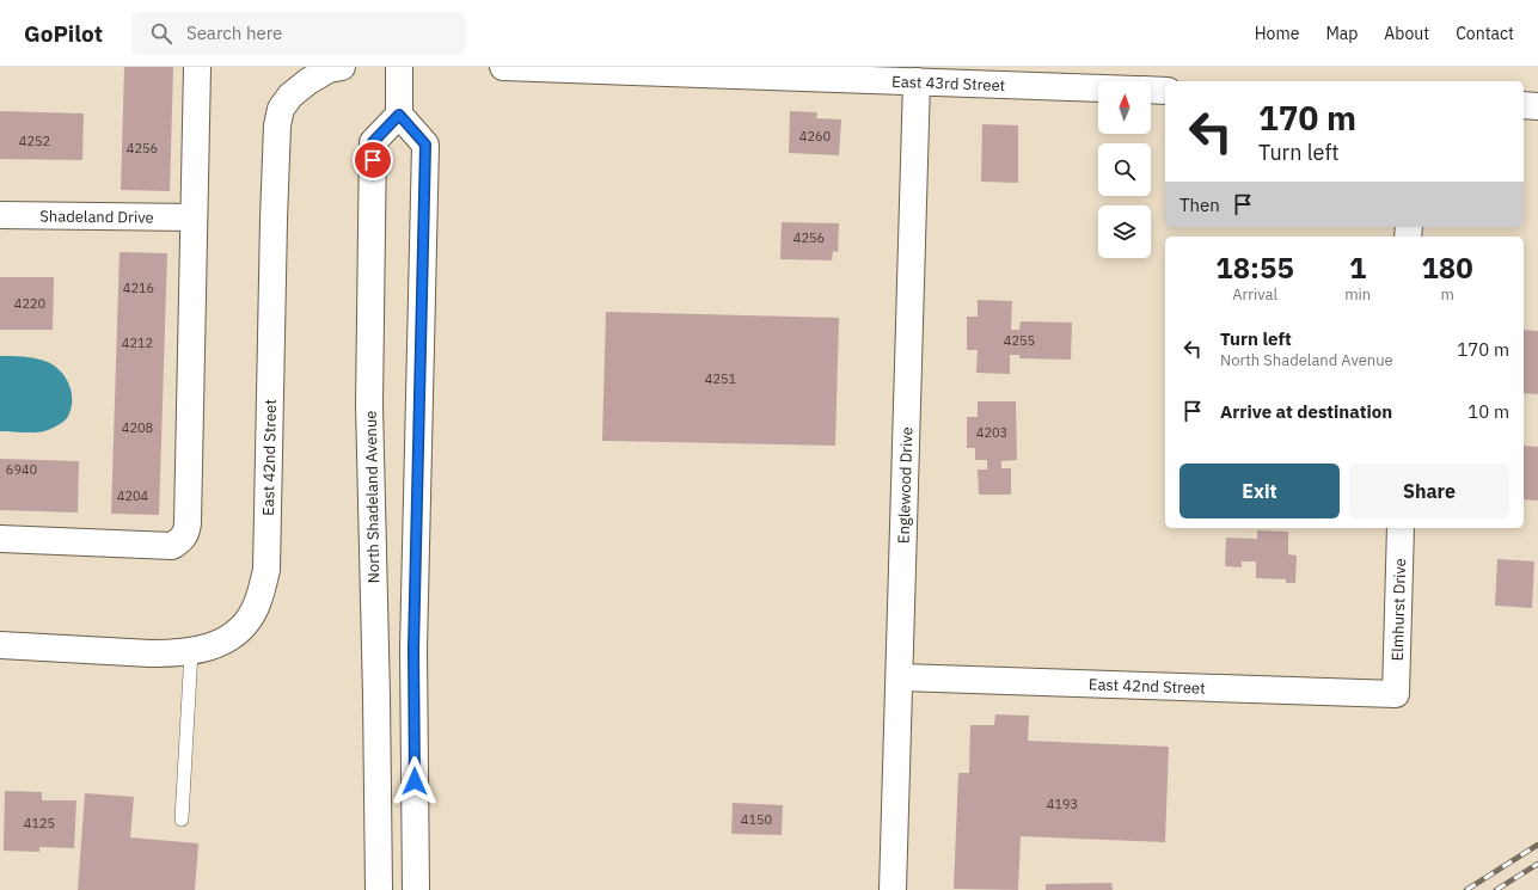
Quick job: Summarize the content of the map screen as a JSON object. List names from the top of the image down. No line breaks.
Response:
{"streets":{"street":["East 43rd Street","Shadeland Drive","East 42nd Street","Englewood Drive","North Shadeland Avenue","Elmhurst Drive"]},"crossings":[["East 43rd Street","Englewood Drive"],["East 42nd Street","Englewood Drive"],["East 42nd Street","Elmhurst Drive"]],"house_numbers":["4260","4252","4256","4256","4216","4220","4255","4212","4251","4208","4203","6940","4204","4193","4150","4125"],"north":"top","page":{"header":"GoPilot","search":"Search here","nav":["Home","Map","About","Contact"],"turn":["170 m","Turn left"],"then":"Then","eta":["18:55","Arrival","1","min","180","m"],"list":[{"name":"Turn left","note":"North Shadeland Avenue","value":"170 m"},{"name":"Arrive at destination","value":"10 m"}],"buttons":["Exit","Share"]}}
